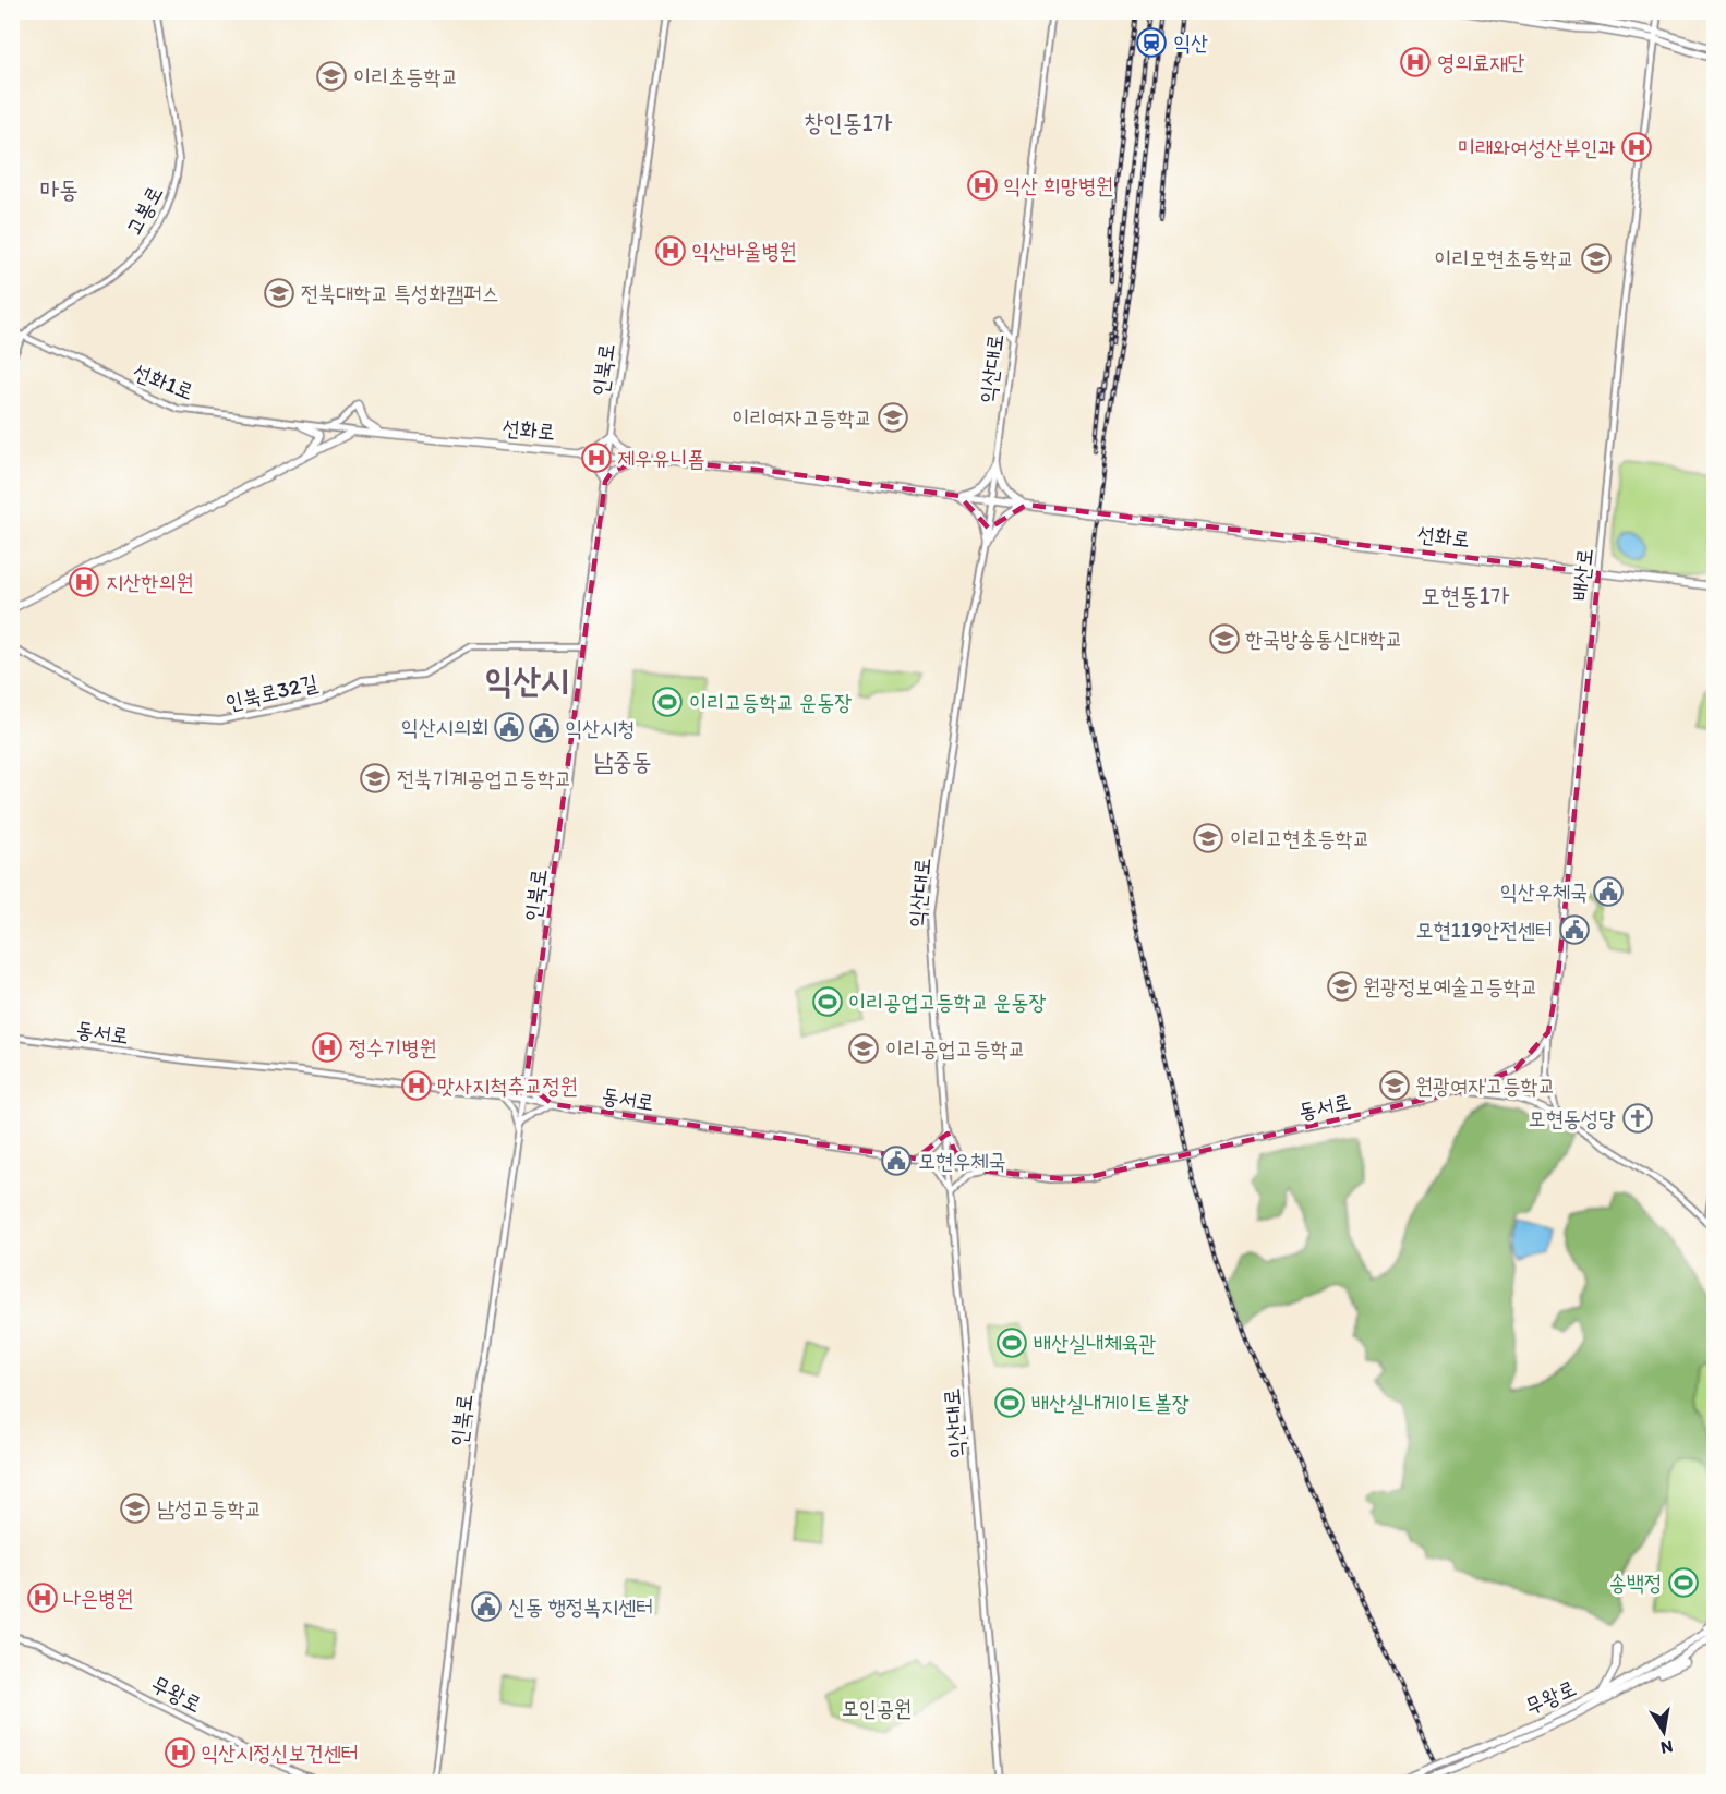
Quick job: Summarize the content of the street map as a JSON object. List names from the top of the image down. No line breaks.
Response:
{"streets":{"main road":["선화로","무왕로"],"street":["고봉로","익산대로","인북로","선화1로","배산로","인북로32길","동서로"]},"crossings":[["고봉로","선화1로"],["익산대로","선화로"],["익산대로","동서로"],["인북로","선화로"],["인북로","인북로32길"],["인북로","동서로"],["선화1로","선화로"],["선화로","배산로"],["배산로","동서로"]],"districts":["창인동1가","마동","모현동1가","익산시","남중동"],"parks":["모인공원"],"places":{"station":["익산"],"hospital":["영의료재단","미래와여성산부인과","익산 희망병원","익산바울병원","제우유니폼","지산한의원","정수기병원","맛사지척추교정원","나은병원","익산시정신보건센터"],"school or university":["이리초등학교","이리모현초등학교","전북대학교 특성화캠퍼스","이리여자고등학교","한국방송통신대학교","전북기계공업고등학교","이리고현초등학교","원광정보예술고등학교","이리공업고등학교","원광여자고등학교","남성고등학교"],"sports":["이리고등학교 운동장","이리공업고등학교 운동장","배산실내체육관","배산실내게이트볼장","송백정"],"public building":["익산시의회","익산시청","익산우체국","모현119안전센터","모현우체국","신동 행정복지센터"],"church":["모현동성당"]},"north":"bottom"}
